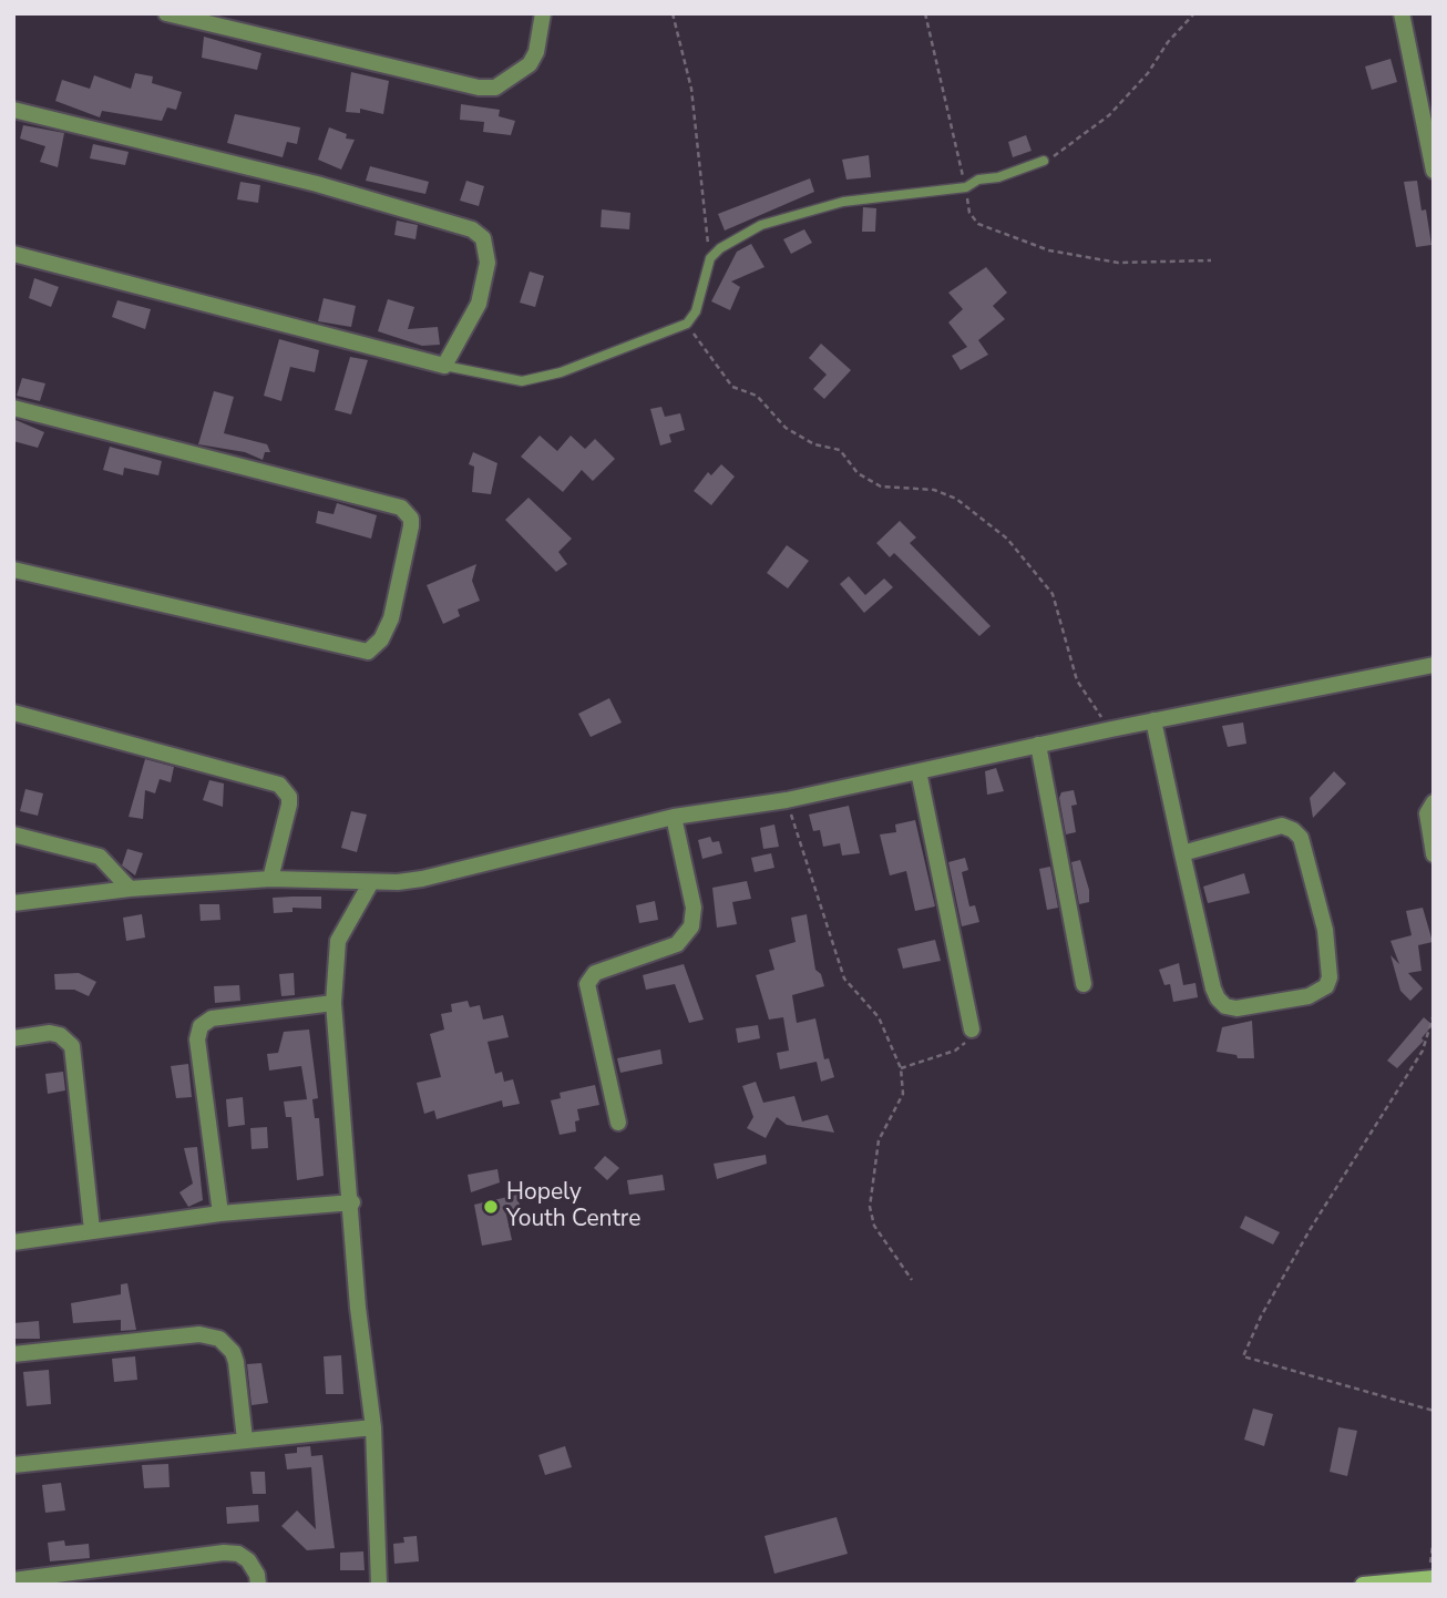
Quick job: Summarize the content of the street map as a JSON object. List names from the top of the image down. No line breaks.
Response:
{"places":["Hopely Youth Centre"]}
